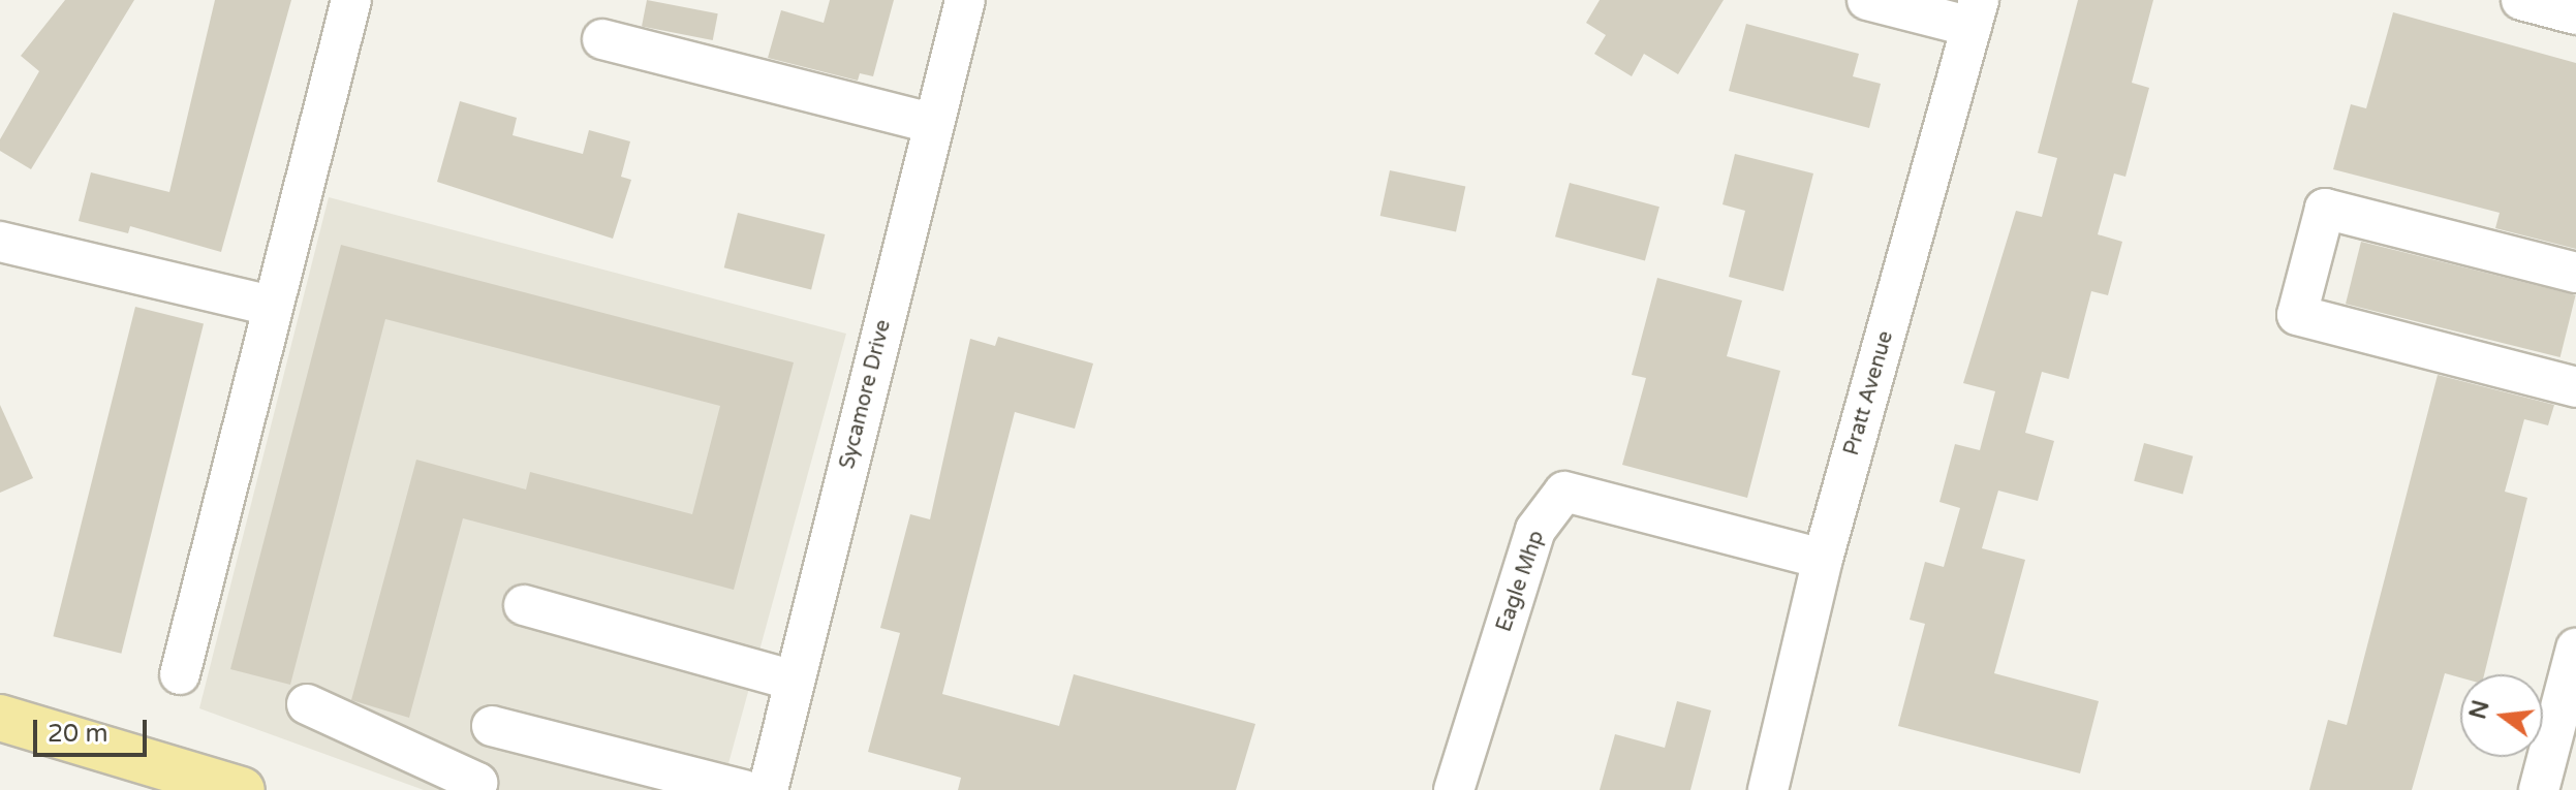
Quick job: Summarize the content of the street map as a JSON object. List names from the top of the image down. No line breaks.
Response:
{"streets":{"street":["Pratt Avenue","Sycamore Drive","Eagle Mhp"]},"crossings":[["Pratt Avenue","Eagle Mhp"]],"scale_bar":"20 m","north":"left"}
